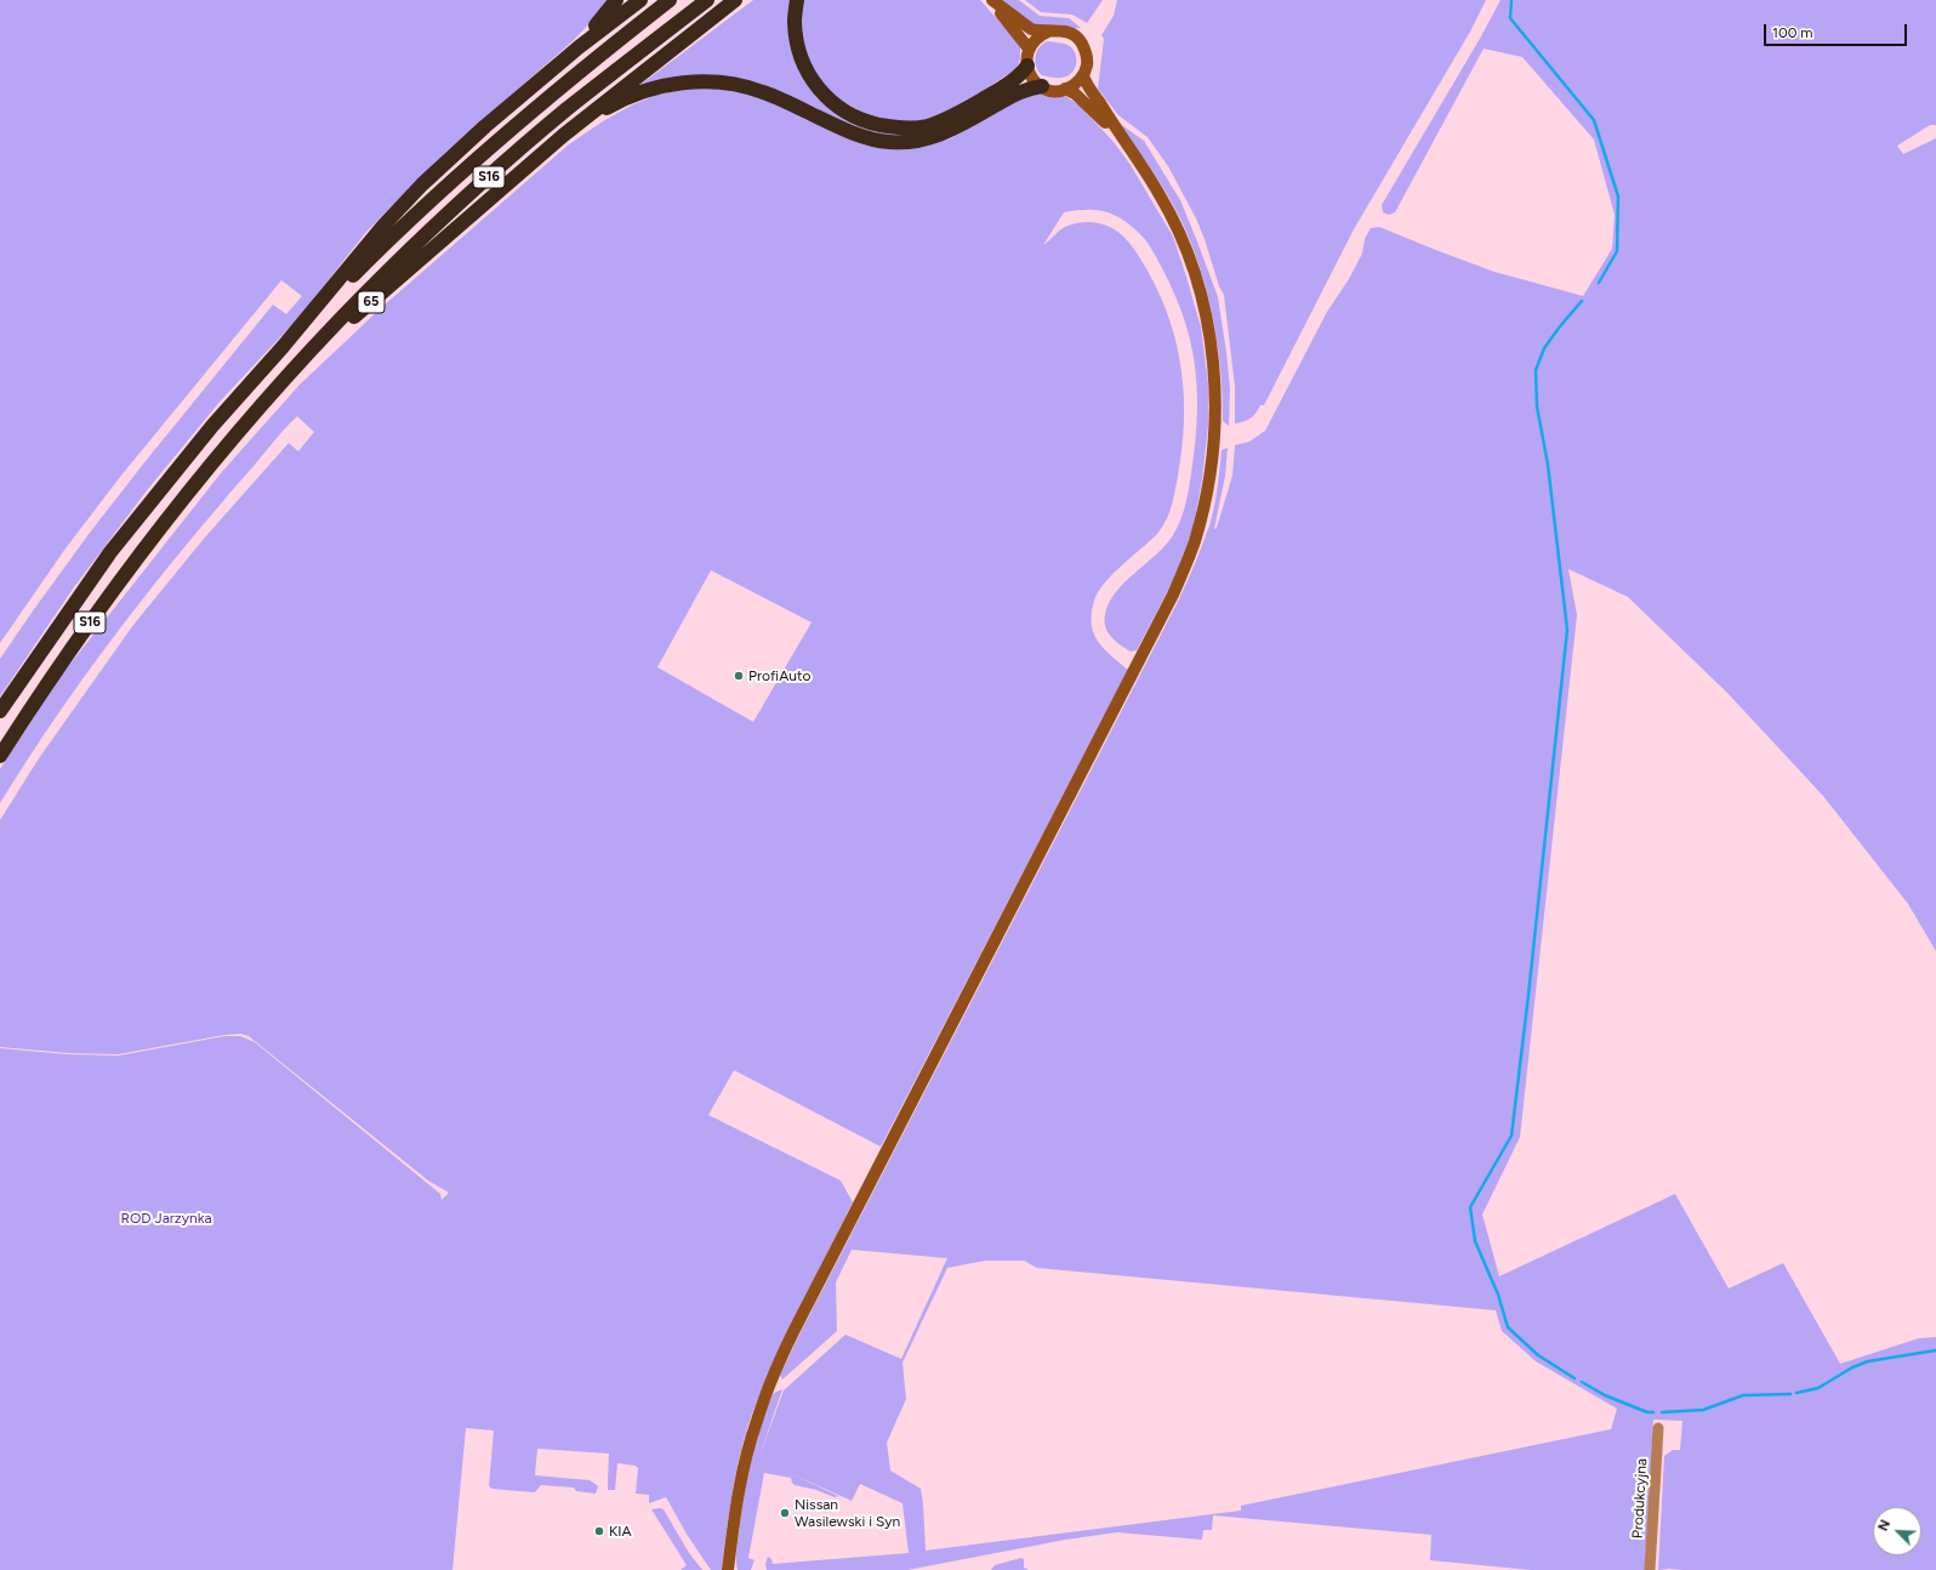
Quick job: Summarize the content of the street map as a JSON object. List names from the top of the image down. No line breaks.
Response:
{"streets":{"highway":["S16","65"],"street":["Produkcyjna"]},"crossings":[["S16","65"]],"parks":["ROD Jarzynka"],"places":["ProfiAuto","Nissan Wasilewski i Syn","KIA"],"scale_bar":"100 m","north":"top left"}
